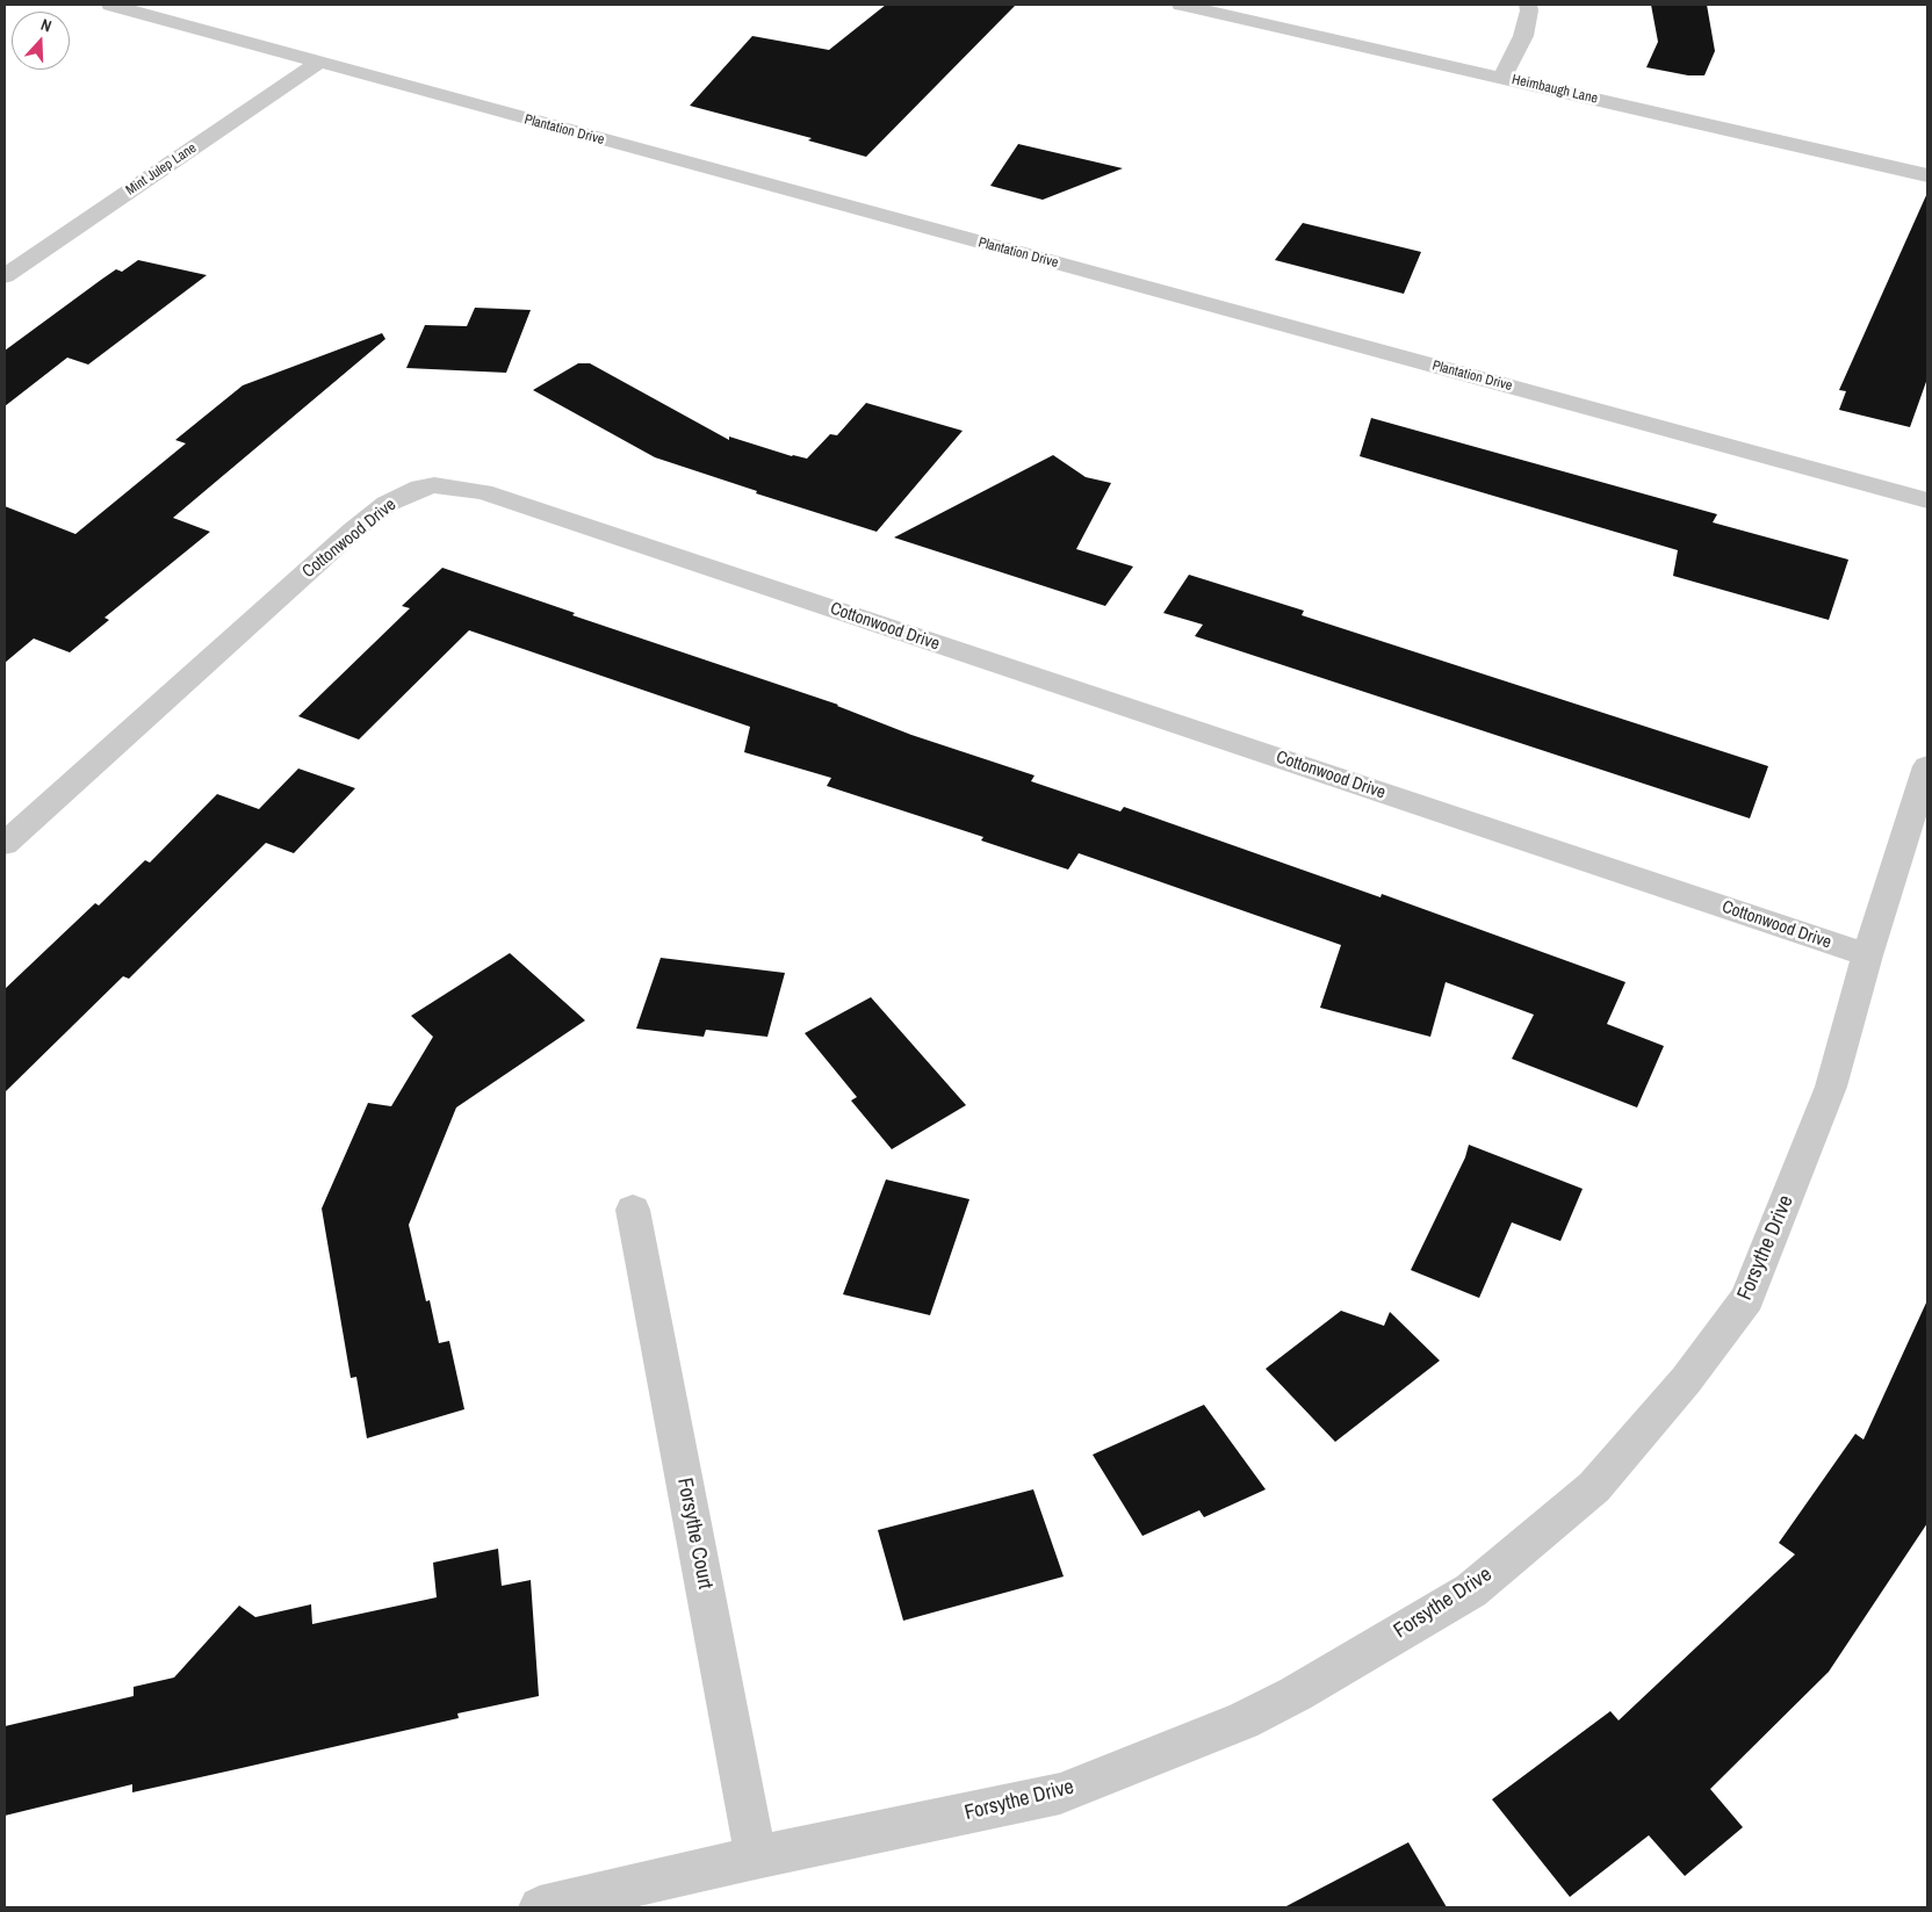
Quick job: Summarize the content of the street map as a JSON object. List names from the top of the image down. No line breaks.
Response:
{"streets":{"street":["Heimbaugh Lane","Plantation Drive","Mint Julep Lane","Cottonwood Drive","Forsythe Drive","Forsythe Court"]},"crossings":[["Plantation Drive","Mint Julep Lane"],["Cottonwood Drive","Forsythe Drive"],["Forsythe Drive","Forsythe Court"]],"north":"top"}
